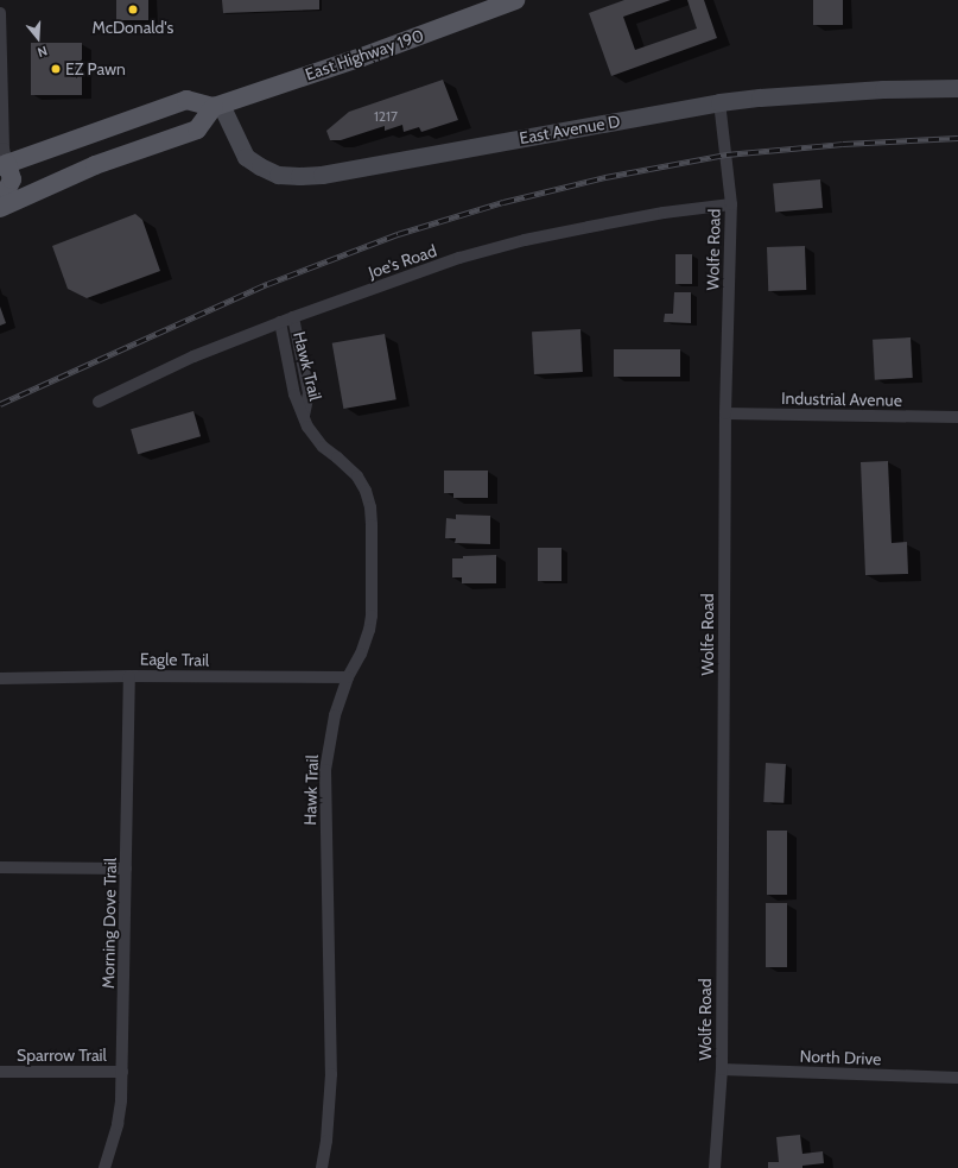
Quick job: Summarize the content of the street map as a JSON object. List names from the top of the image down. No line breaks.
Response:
{"streets":{"main road":["East Highway 190","East Avenue D"],"street":["Wolfe Road","Joe's Road","Hawk Trail","Industrial Avenue","Eagle Trail","Morning Dove Trail","Sparrow Trail","North Drive"]},"crossings":[["East Highway 190","East Avenue D"],["East Avenue D","Wolfe Road"],["Wolfe Road","Joe's Road"],["Wolfe Road","Industrial Avenue"],["Wolfe Road","North Drive"],["Joe's Road","Hawk Trail"],["Hawk Trail","Eagle Trail"],["Eagle Trail","Morning Dove Trail"],["Morning Dove Trail","Sparrow Trail"]],"places":["McDonald's","EZ Pawn"],"house_numbers":["1217"],"north":"bottom"}
